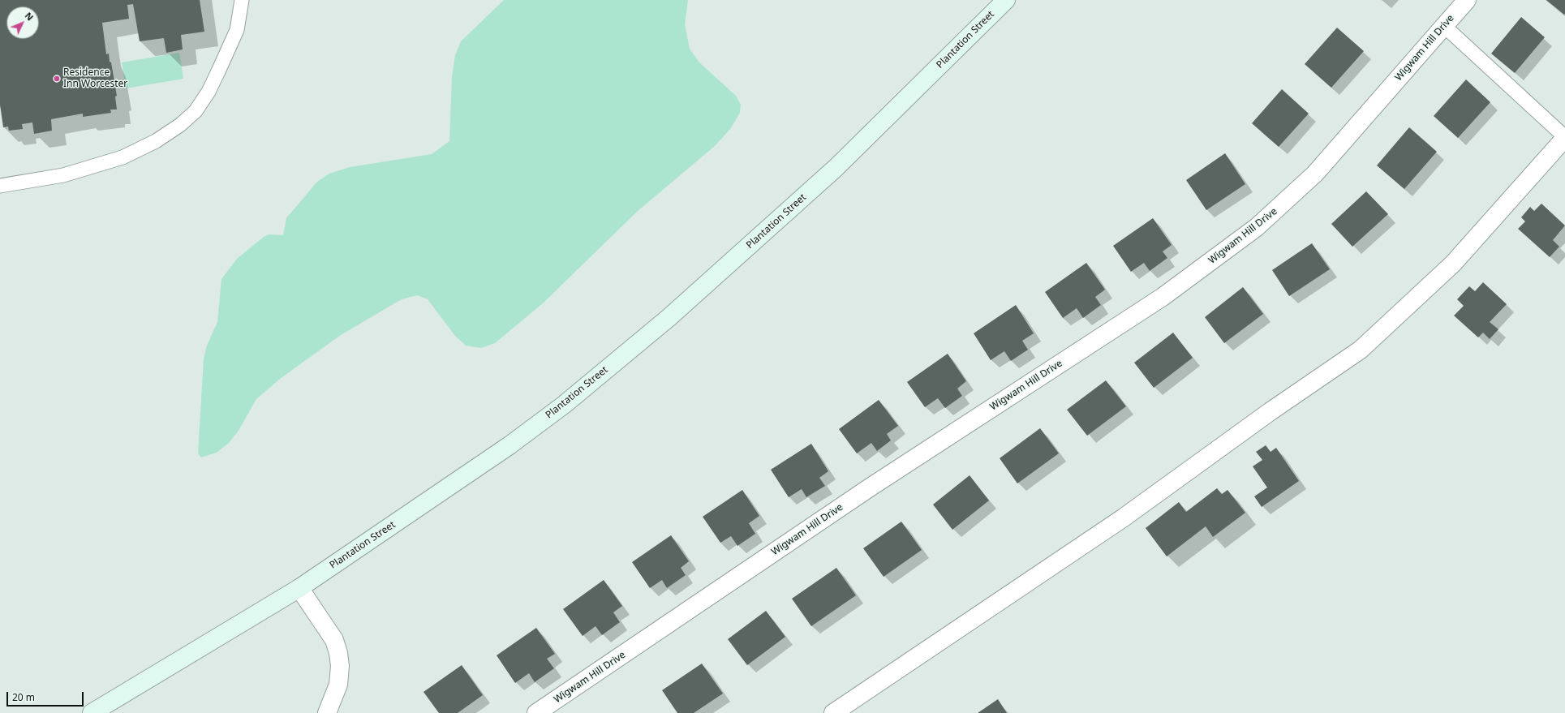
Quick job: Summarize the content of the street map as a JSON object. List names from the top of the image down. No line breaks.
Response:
{"streets":{"main road":["Plantation Street"],"street":["Wigwam Hill Drive"]},"places":["Residence Inn Worcester"],"scale_bar":"20 m","north":"top right"}
